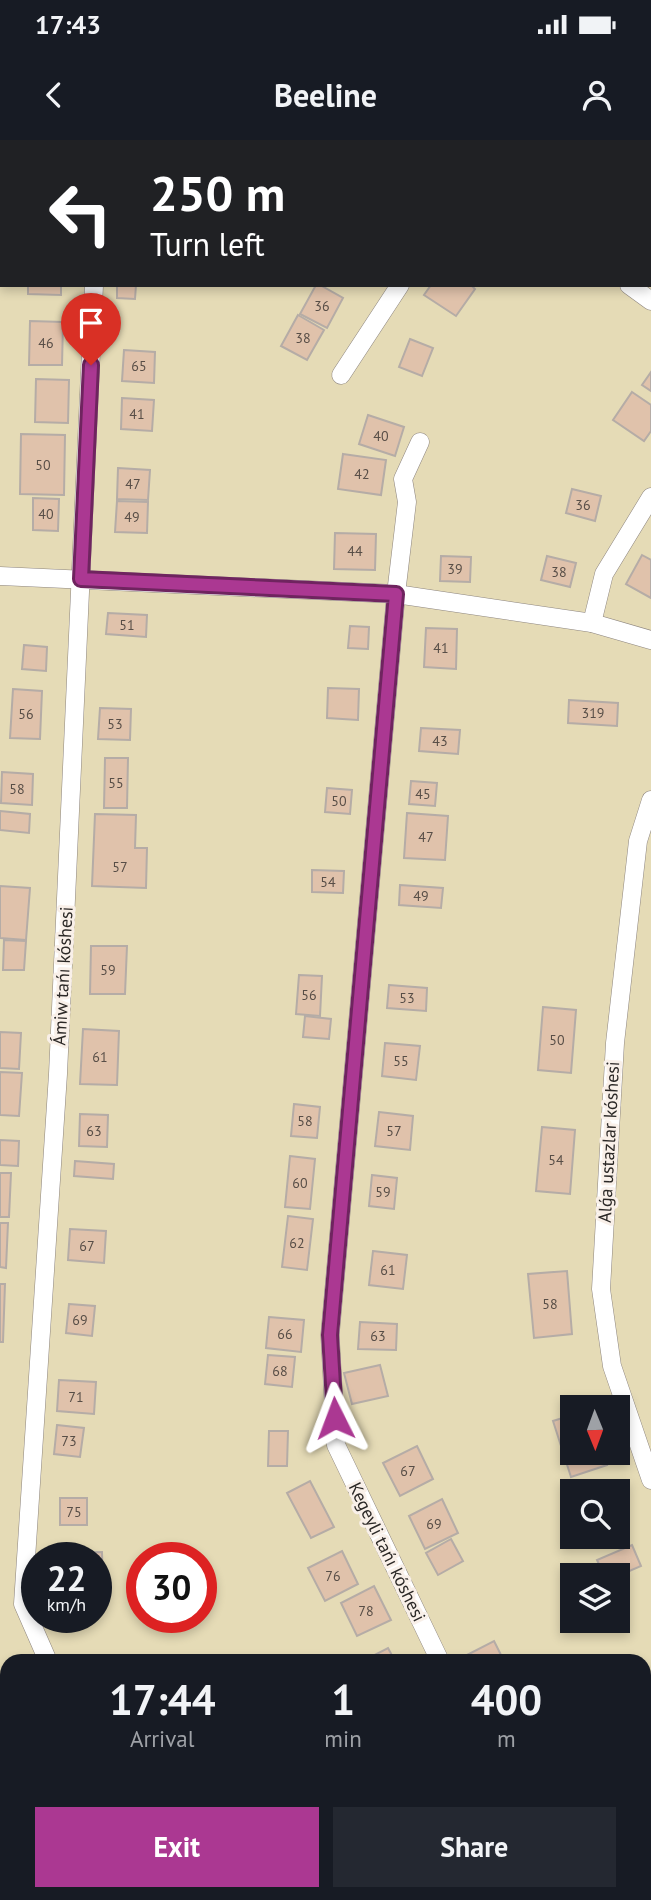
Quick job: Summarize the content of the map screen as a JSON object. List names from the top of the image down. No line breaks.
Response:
{"streets":{"street":["Ámiw tańı kóshesi","Alǵa ustazlar kóshesi","Kegeyli tańı kóshesi"]},"house_numbers":["36","38","46","65","41","40","50","42","47","36","40","49","44","39","38","51","41","319","56","53","43","55","58","45","50","47","57","54","49","59","56","53","50","61","55","58","63","57","54","60","59","62","67","61","58","69","66","63","68","71","73","67","75","69","76","78"],"north":"bottom","page":{"status":"17:43","header":"Beeline","turn":["250 m","Turn left"],"speed":"22 km/h","limit":"30","eta":["17:44","Arrival","1","min","400","m"],"buttons":["Exit","Share"]}}
